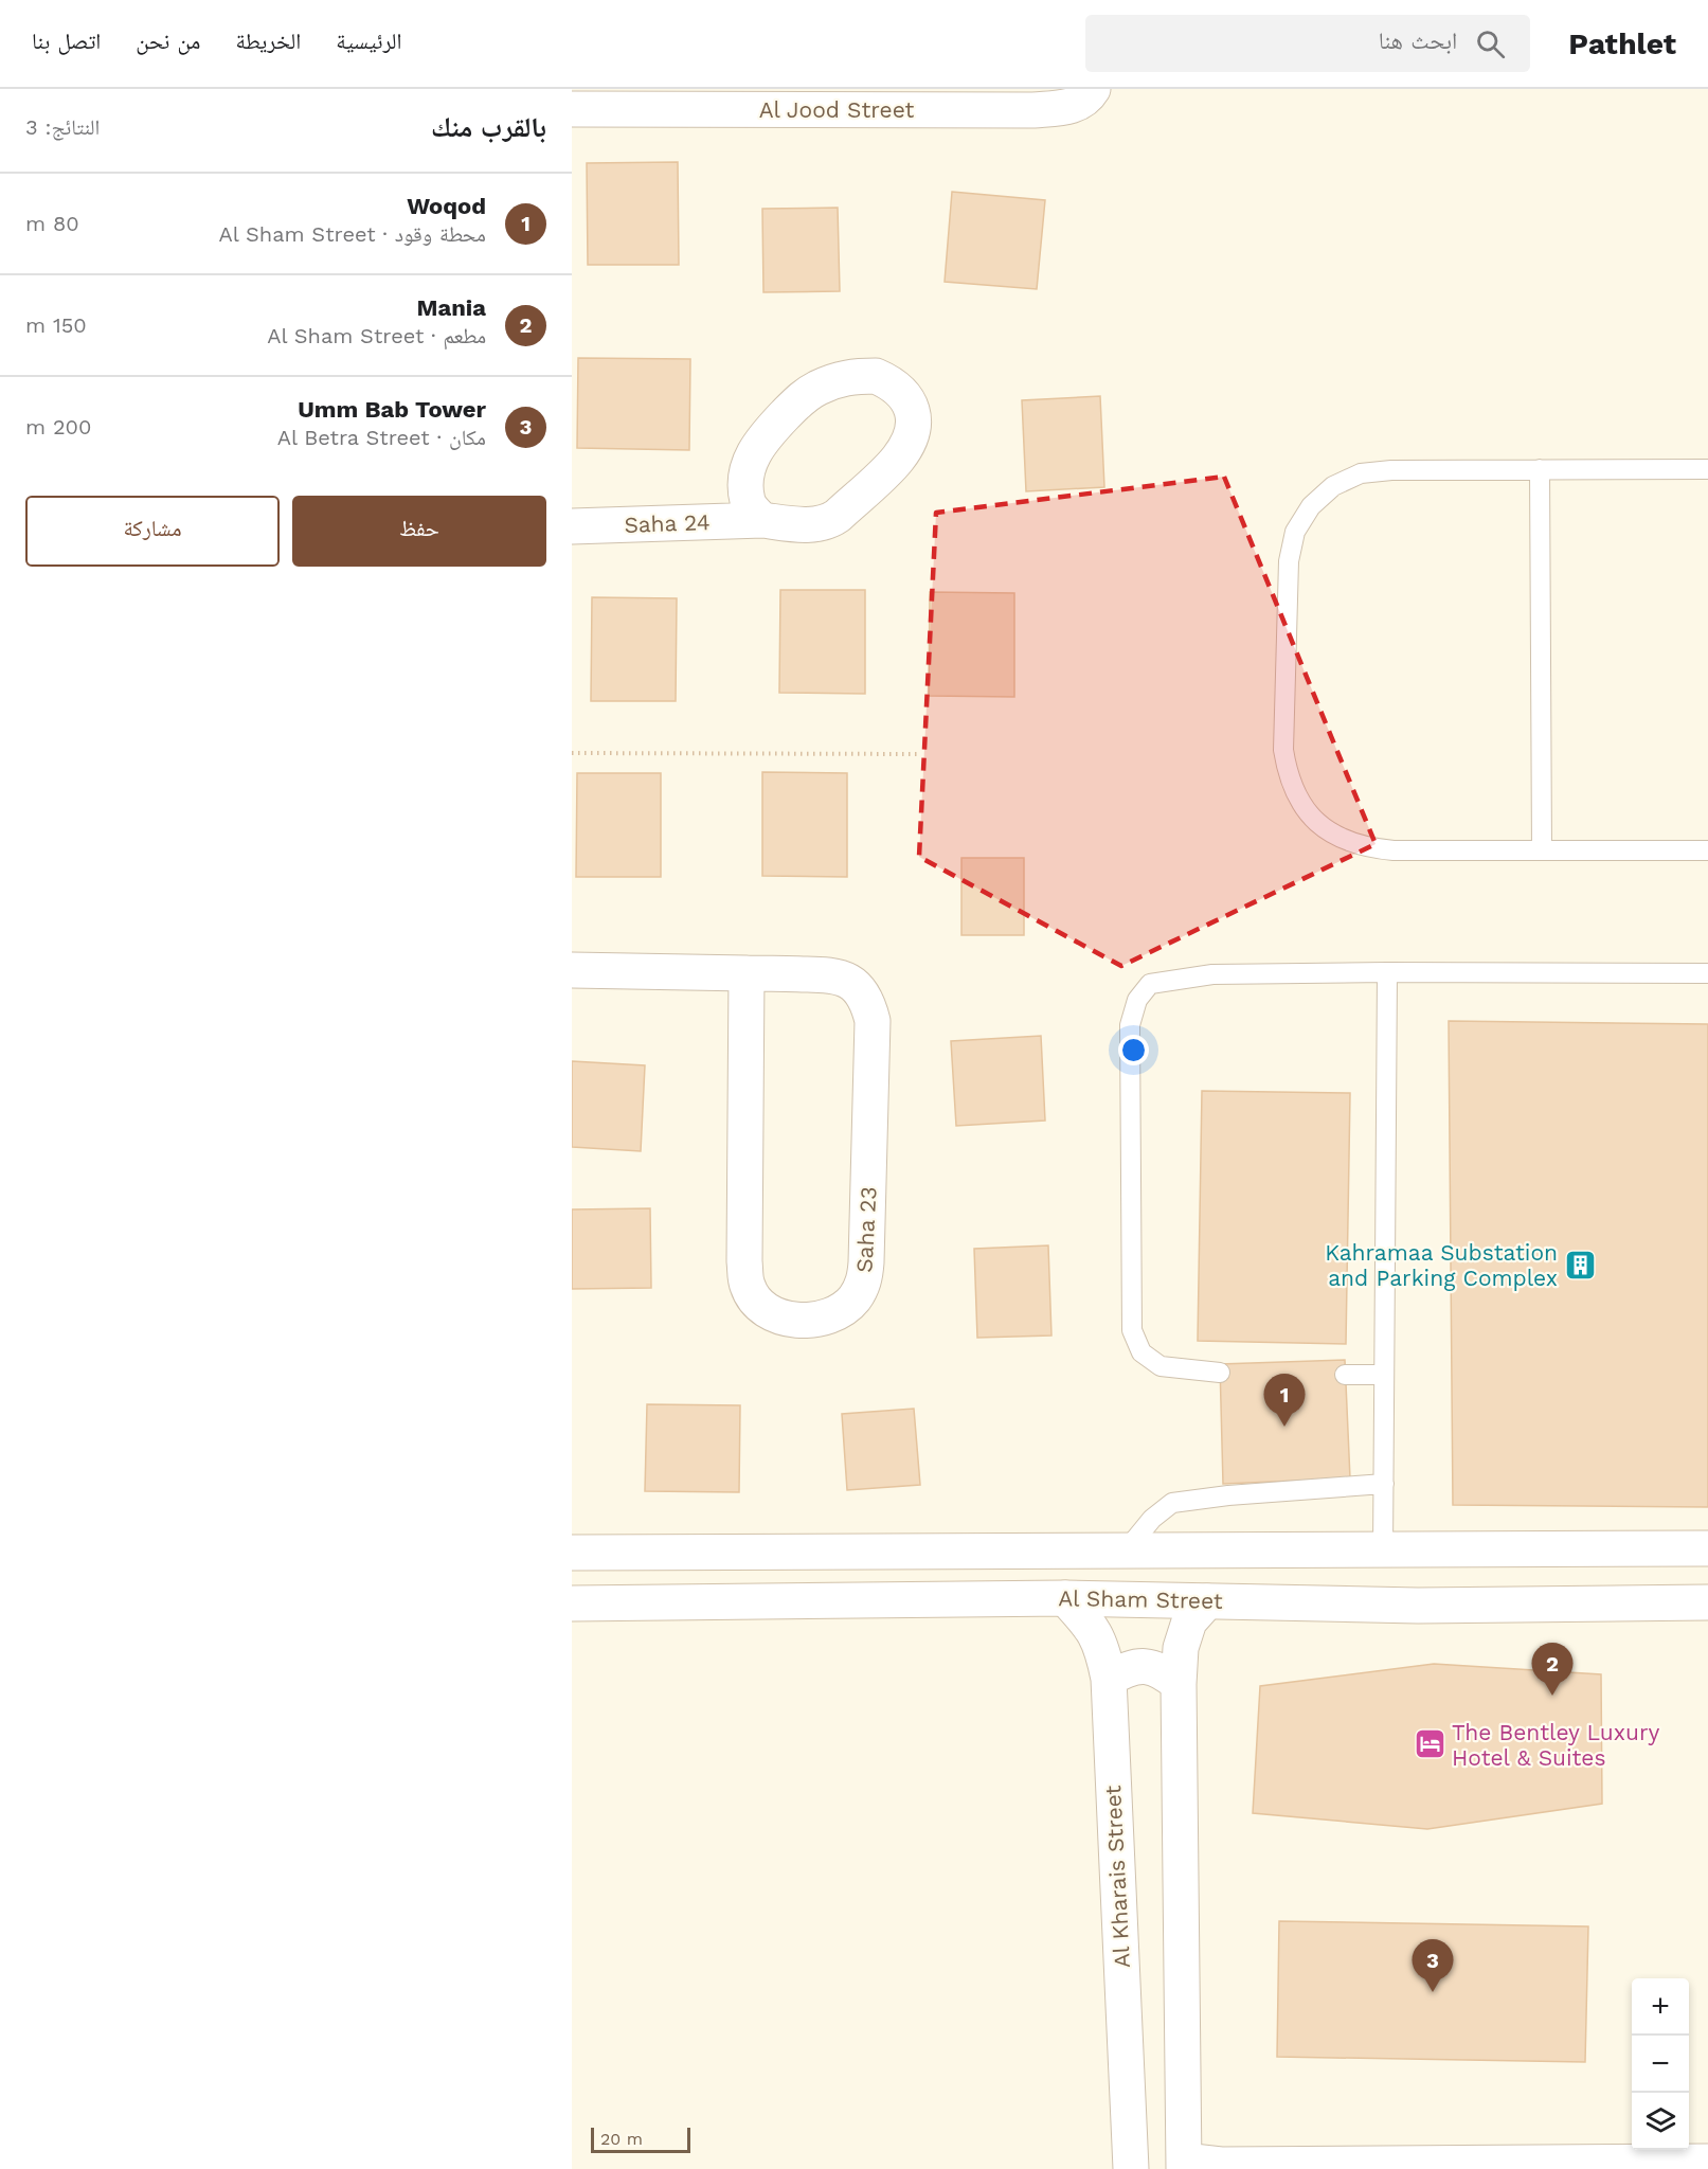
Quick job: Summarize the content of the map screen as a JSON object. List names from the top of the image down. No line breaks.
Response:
{"streets":{"street":["Al Jood Street","Saha 24","Saha 23","Al Sham Street","Al Kharais Street"]},"crossings":[["Al Sham Street","Al Kharais Street"]],"places":{"building":["Kahramaa Substation and Parking Complex"],"hotel":["The Bentley Luxury Hotel & Suites"]},"scale_bar":"20 m","page":{"header":"Pathlet","search":"ابحث هنا","nav":["الرئيسية","الخريطة","من نحن","اتصل بنا"],"heading":["بالقرب منك","النتائج: 3"],"list":[{"mark":"1","name":"Woqod","note":"محطة وقود · Al Sham Street","value":"80 m"},{"mark":"2","name":"Mania","note":"مطعم · Al Sham Street","value":"150 m"},{"mark":"3","name":"Umm Bab Tower","note":"مكان · Al Betra Street","value":"200 m"}],"buttons":["حفظ","مشاركة"],"pins":["1","2","3"],"map_buttons":["+","−"],"scale":"20 m"}}
